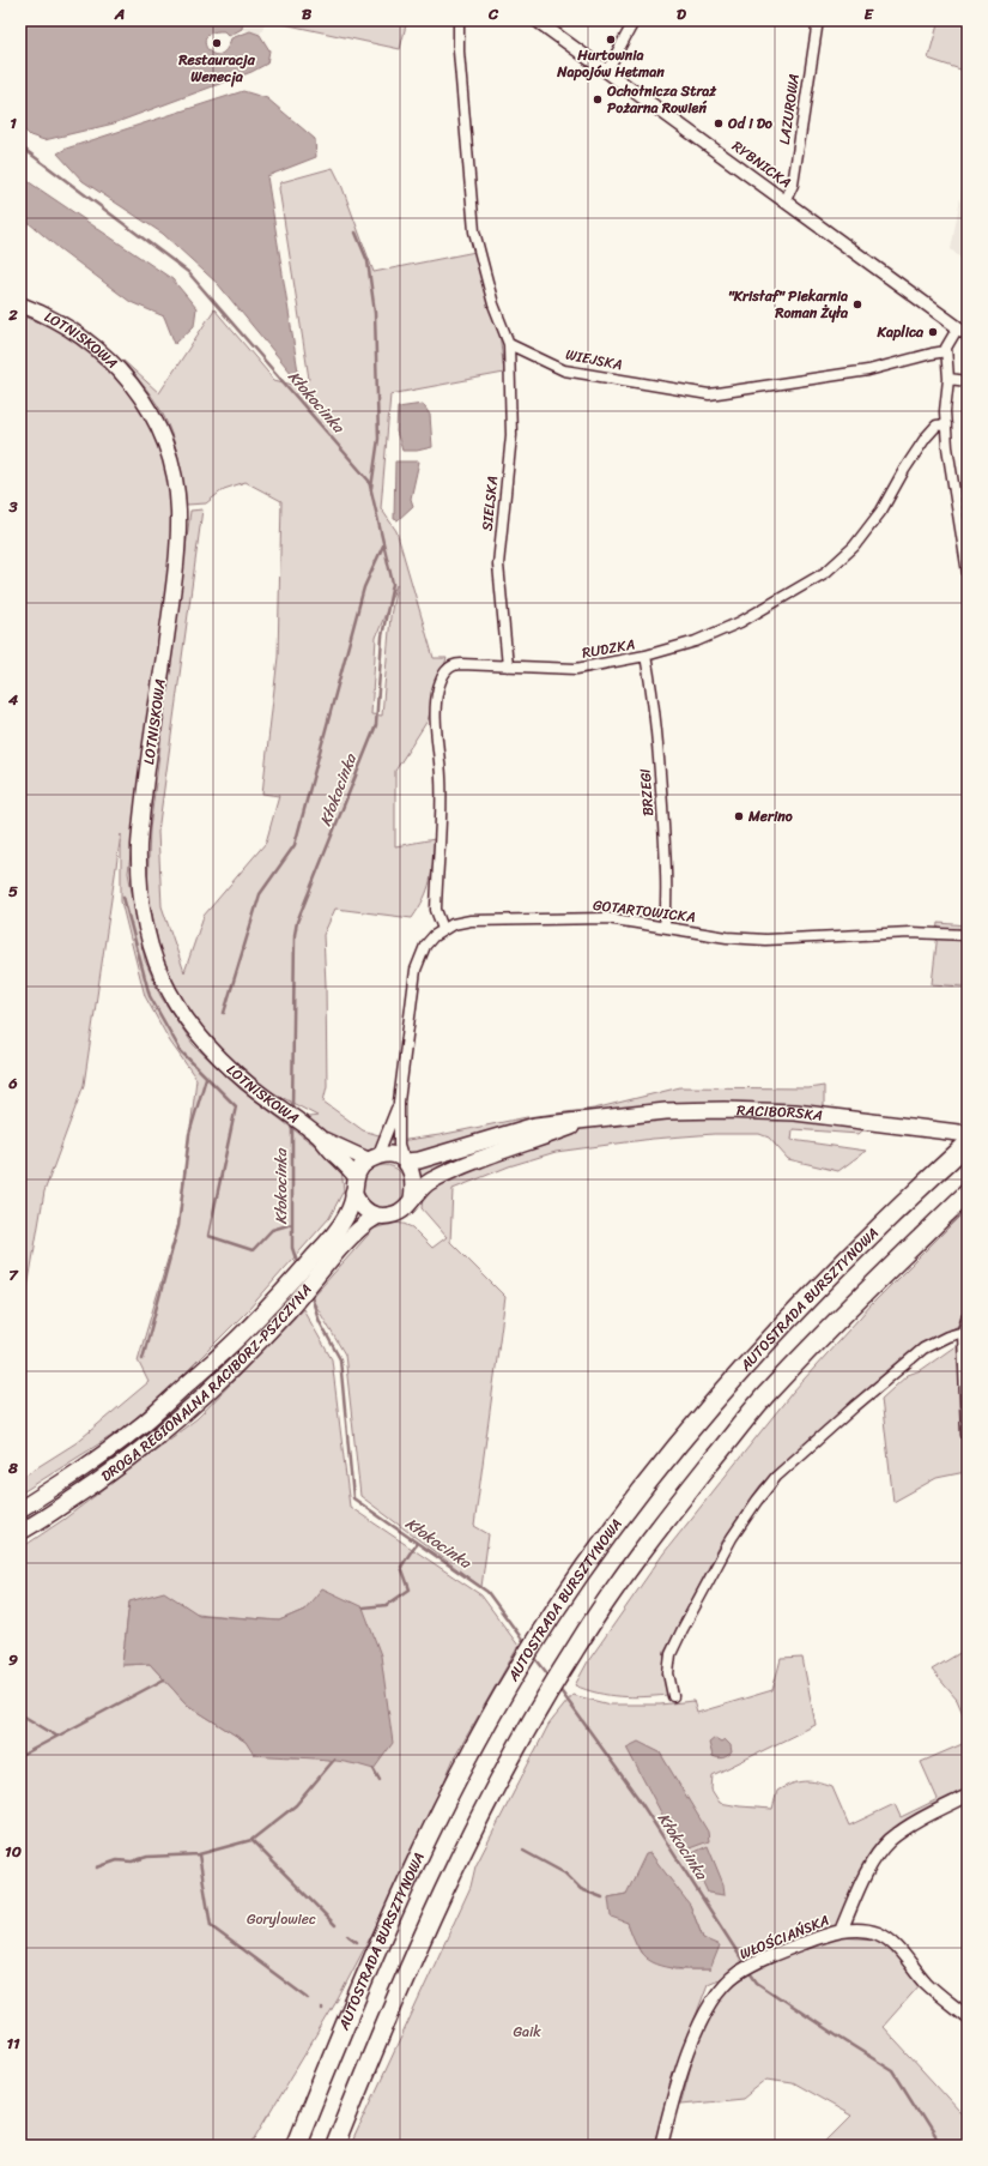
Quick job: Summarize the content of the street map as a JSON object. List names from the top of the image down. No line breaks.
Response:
{"streets":{"highway":["AUTOSTRADA BURSZTYNOWA"],"main road":["LOTNISKOWA","RACIBORSKA","DROGA REGIONALNA RACIBÓRZ-PSZCZYNA"],"street":["LAZUROWA","RYBNICKA","WIEJSKA","SIELSKA","RUDZKA","BRZEGI","GOTARTOWICKA","WŁOŚCIAŃSKA"]},"crossings":[["LAZUROWA","RYBNICKA"],["LOTNISKOWA","GOTARTOWICKA"],["LOTNISKOWA","RACIBORSKA"],["LOTNISKOWA","DROGA REGIONALNA RACIBÓRZ-PSZCZYNA"],["WIEJSKA","SIELSKA"],["SIELSKA","RUDZKA"],["RUDZKA","BRZEGI"],["RUDZKA","GOTARTOWICKA"],["BRZEGI","GOTARTOWICKA"],["GOTARTOWICKA","RACIBORSKA"],["GOTARTOWICKA","DROGA REGIONALNA RACIBÓRZ-PSZCZYNA"],["RACIBORSKA","DROGA REGIONALNA RACIBÓRZ-PSZCZYNA"]],"water":["Kłokocinka"],"parks":["Gorylowiec","Gaik"],"places":["Hurtownia Napojów Hetman","Restauracja Wenecja","Ochotnicza Straż Pożarna Rowień","Od i Do","\"Kristaf\" Piekarnia Roman Żyła","Kaplica","Merino"],"grid":{"columns":["A","B","C","D","E"],"rows":["1","2","3","4","5","6","7","8","9","10","11"]}}
